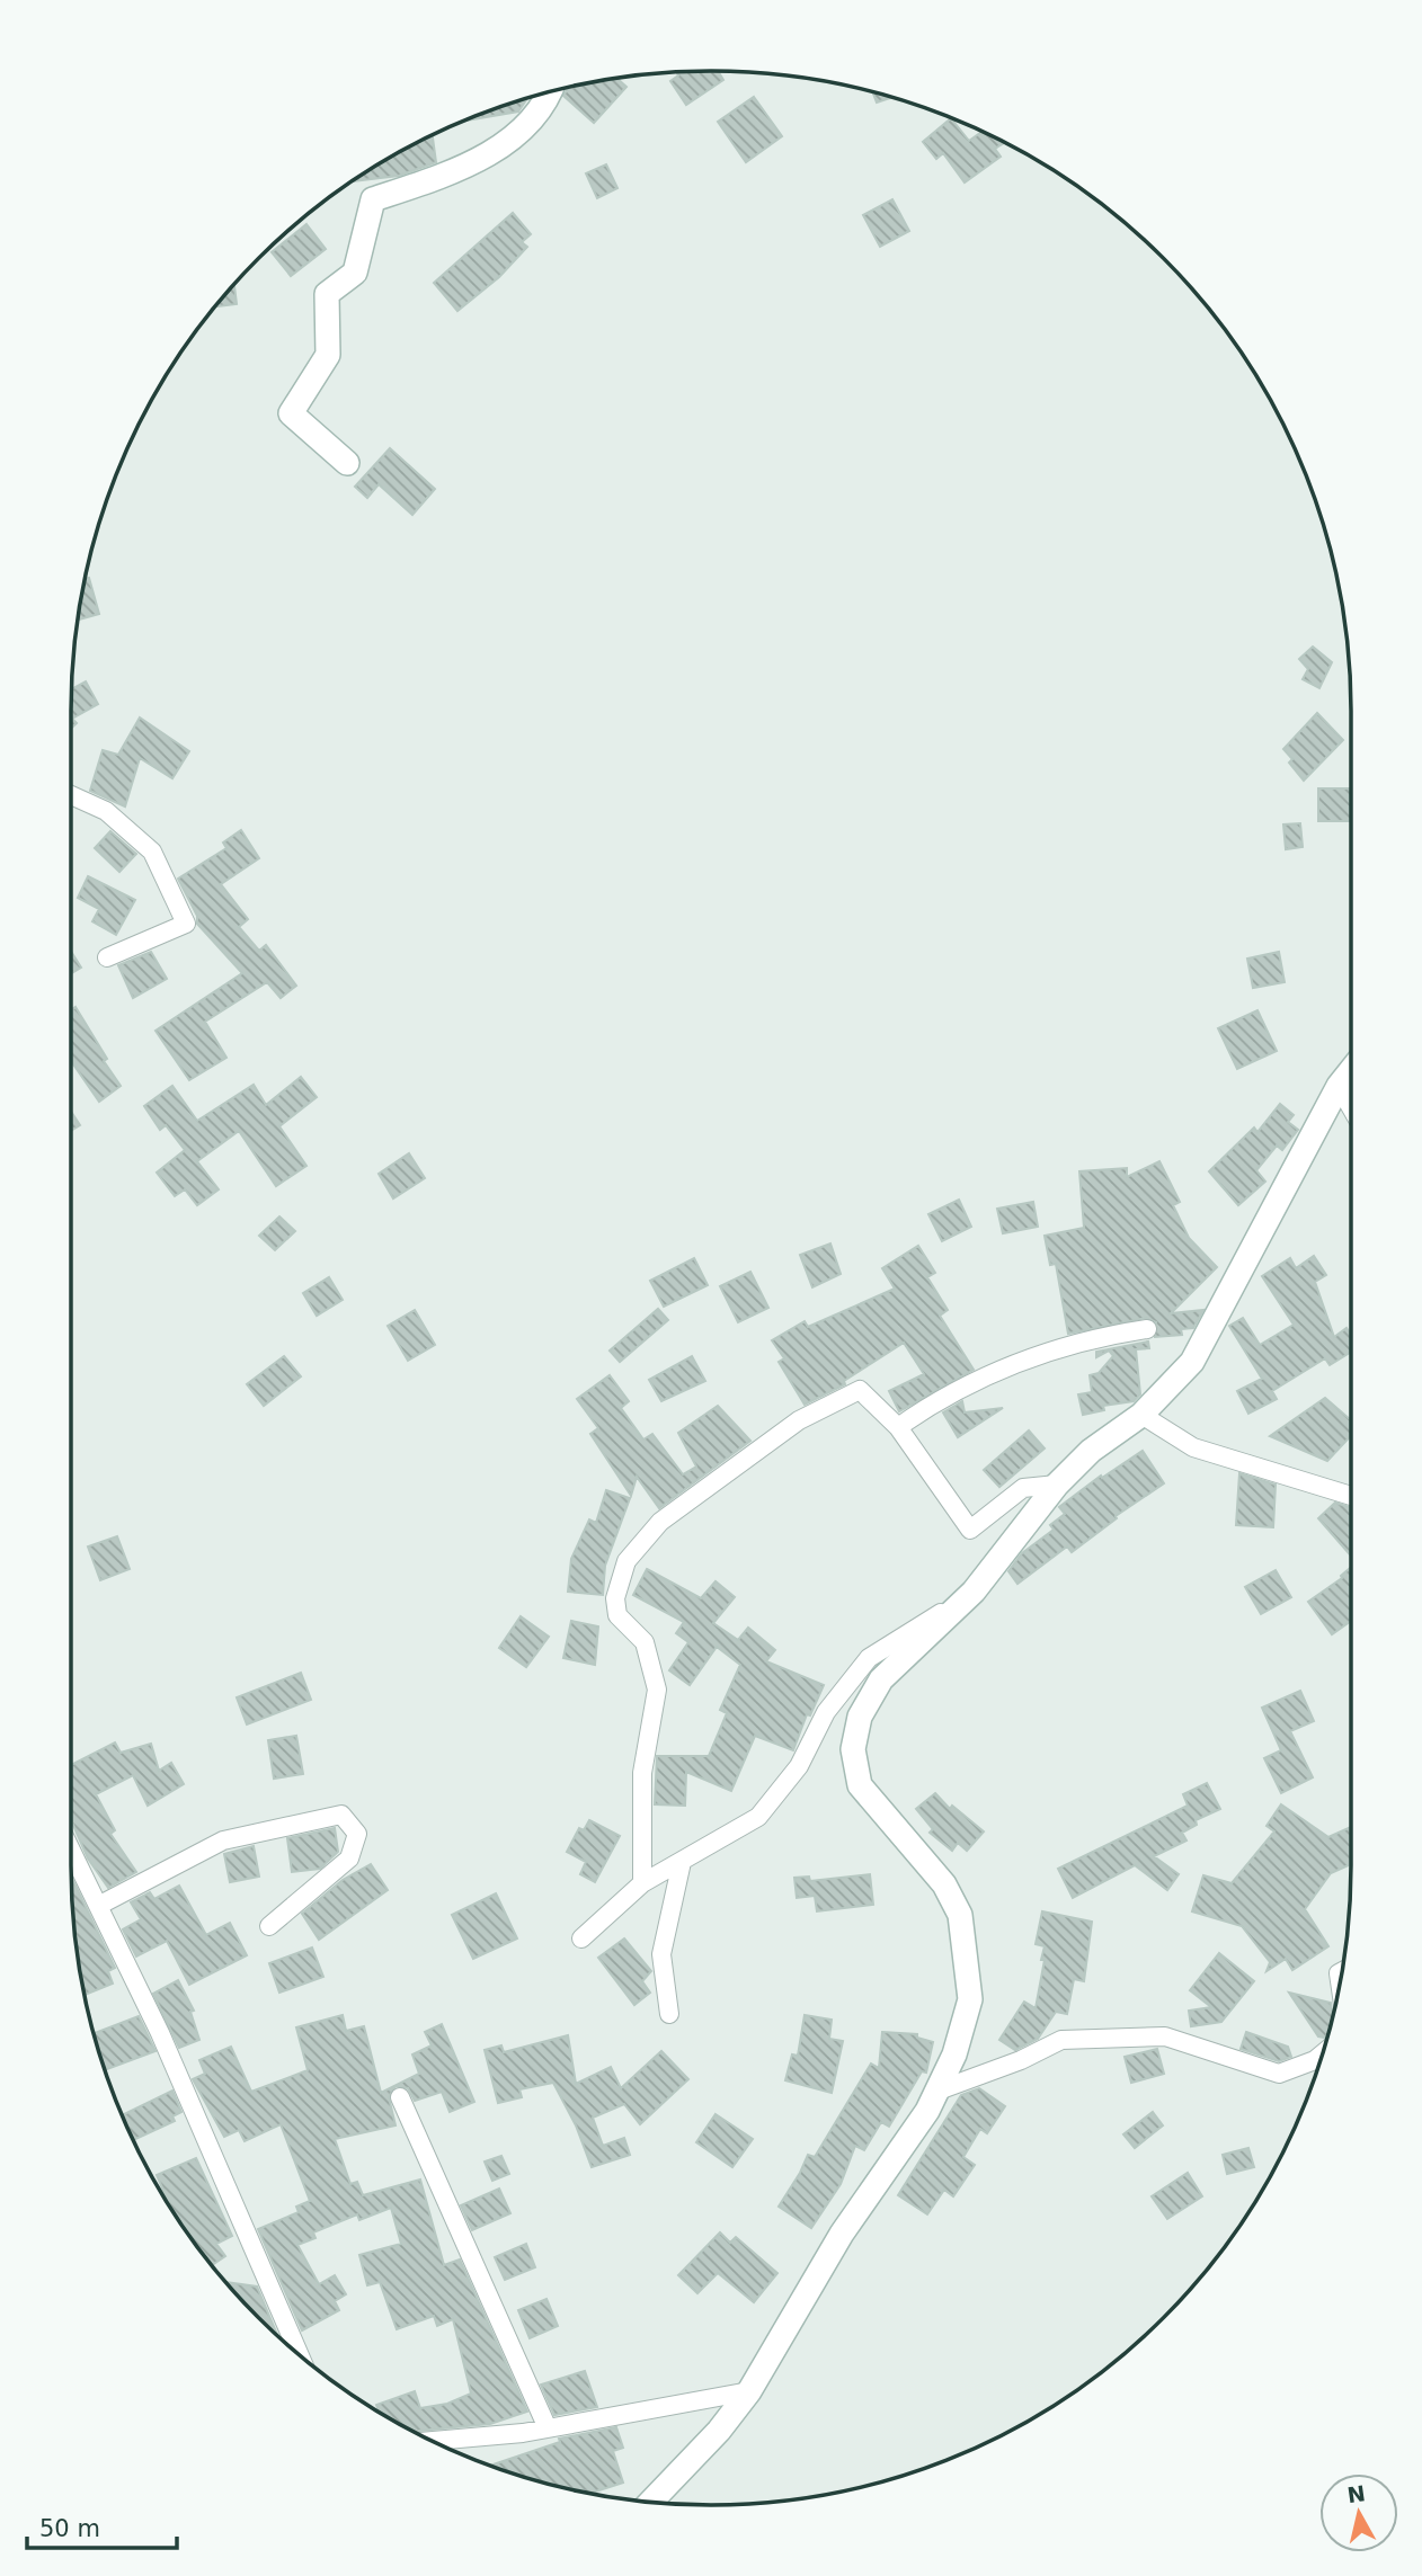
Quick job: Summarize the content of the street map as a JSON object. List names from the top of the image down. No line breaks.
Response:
{"scale_bar":"50 m","north":"top"}
